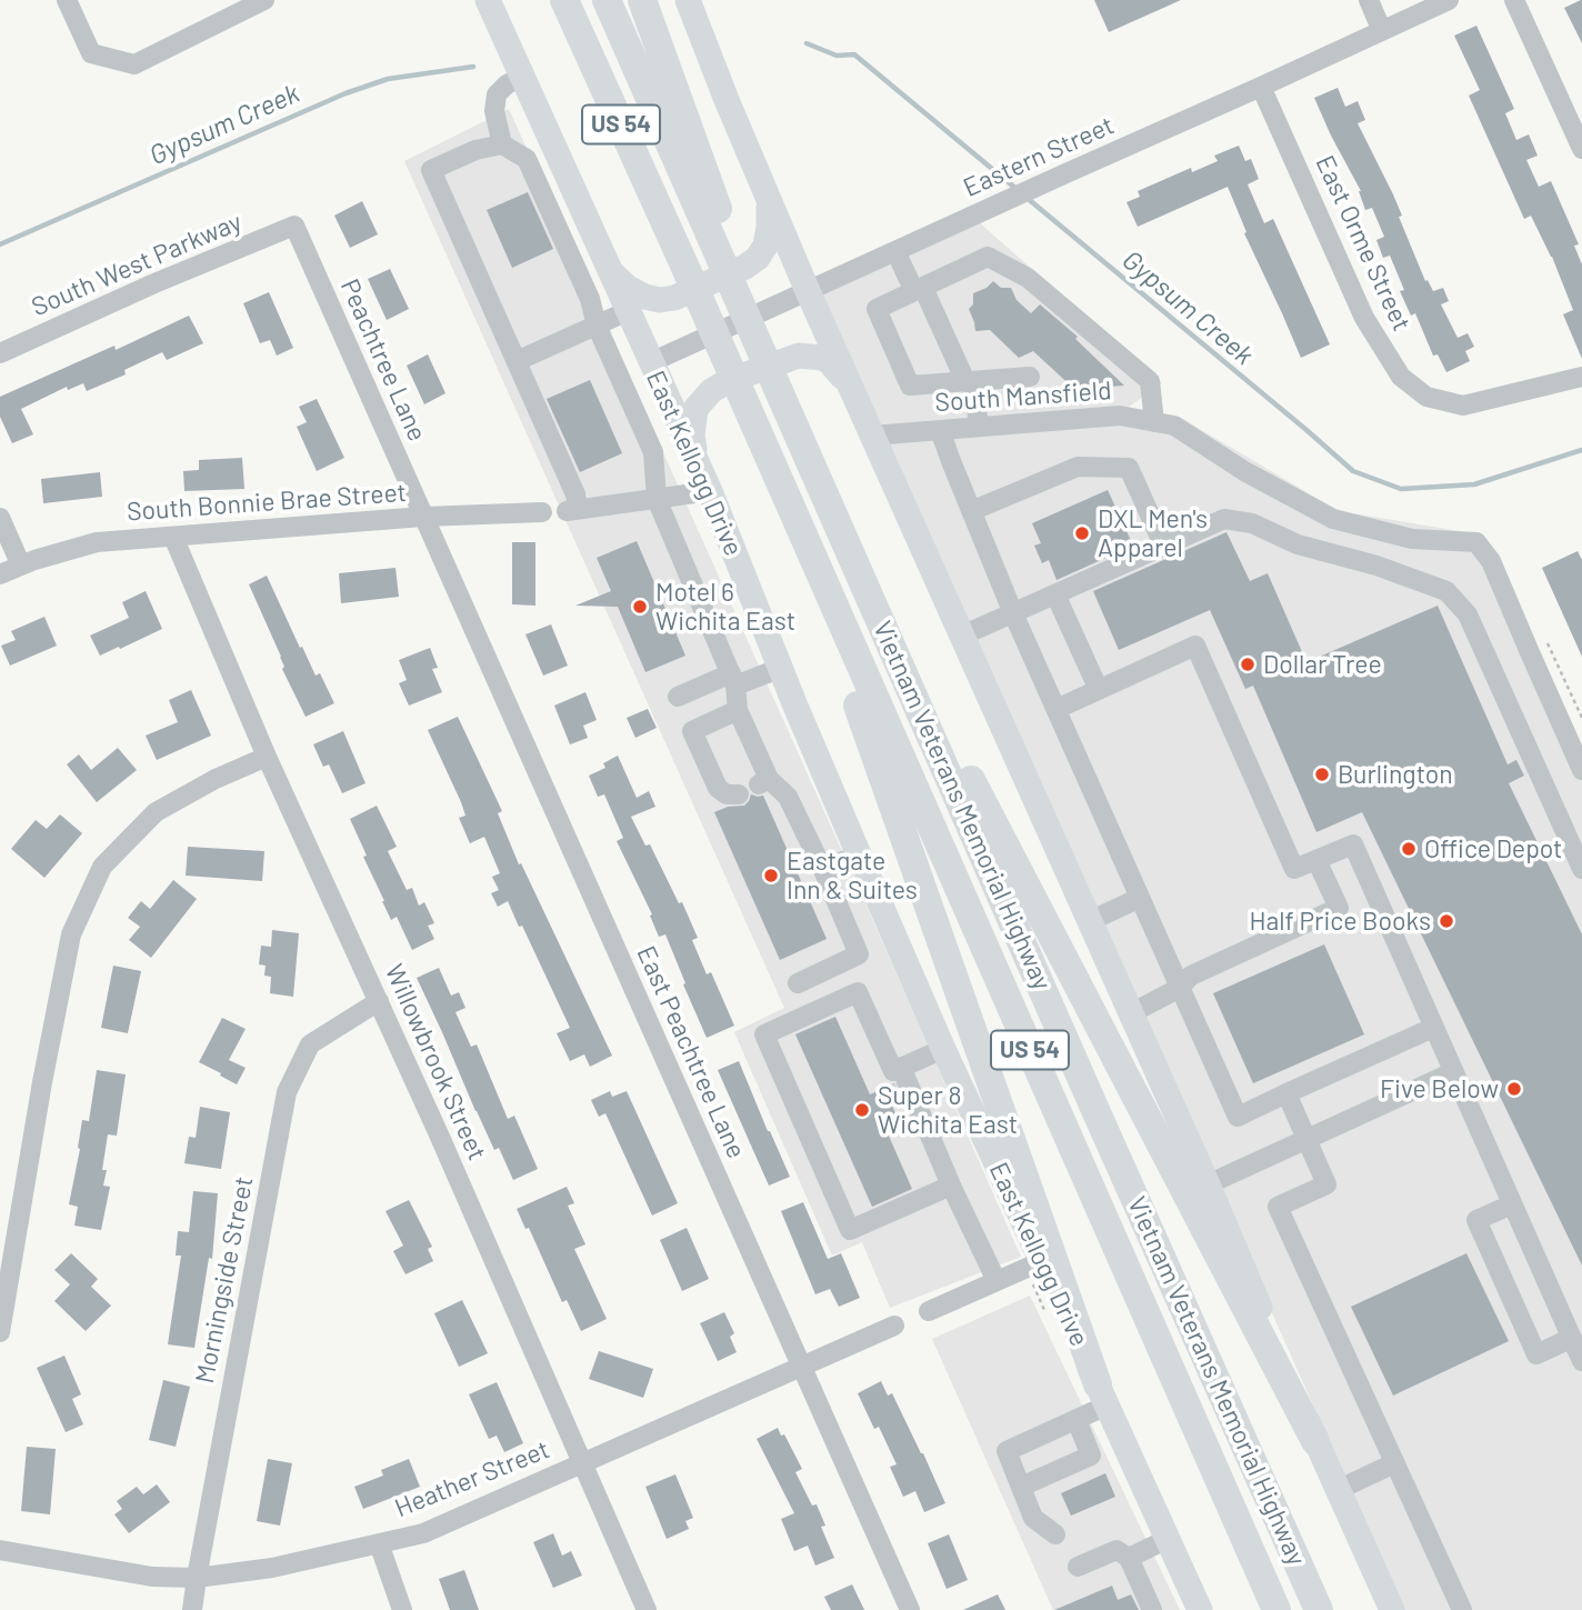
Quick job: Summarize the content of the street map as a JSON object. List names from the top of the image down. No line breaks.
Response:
{"streets":{"highway":["US 54","Vietnam Veterans Memorial Highway"],"main road":["East Kellogg Drive"],"street":["Eastern Street","East Orme Street","South West Parkway","Peachtree Lane","South Mansfield","South Bonnie Brae Street","East Peachtree Lane","Willowbrook Street","Morningside Street","Heather Street"]},"crossings":[["Eastern Street","East Orme Street"],["Eastern Street","East Kellogg Drive"],["South West Parkway","Peachtree Lane"],["Peachtree Lane","South Bonnie Brae Street"],["Peachtree Lane","East Peachtree Lane"],["South Bonnie Brae Street","East Peachtree Lane"],["South Bonnie Brae Street","Willowbrook Street"],["East Peachtree Lane","Heather Street"],["Willowbrook Street","Morningside Street"],["Willowbrook Street","Heather Street"],["Morningside Street","Heather Street"]],"water":["Gypsum Creek"],"places":["DXL Men's Apparel","Motel 6 Wichita East","Dollar Tree","Burlington","Office Depot","Eastgate Inn & Suites","Half Price Books","Five Below","Super 8 Wichita East"]}
